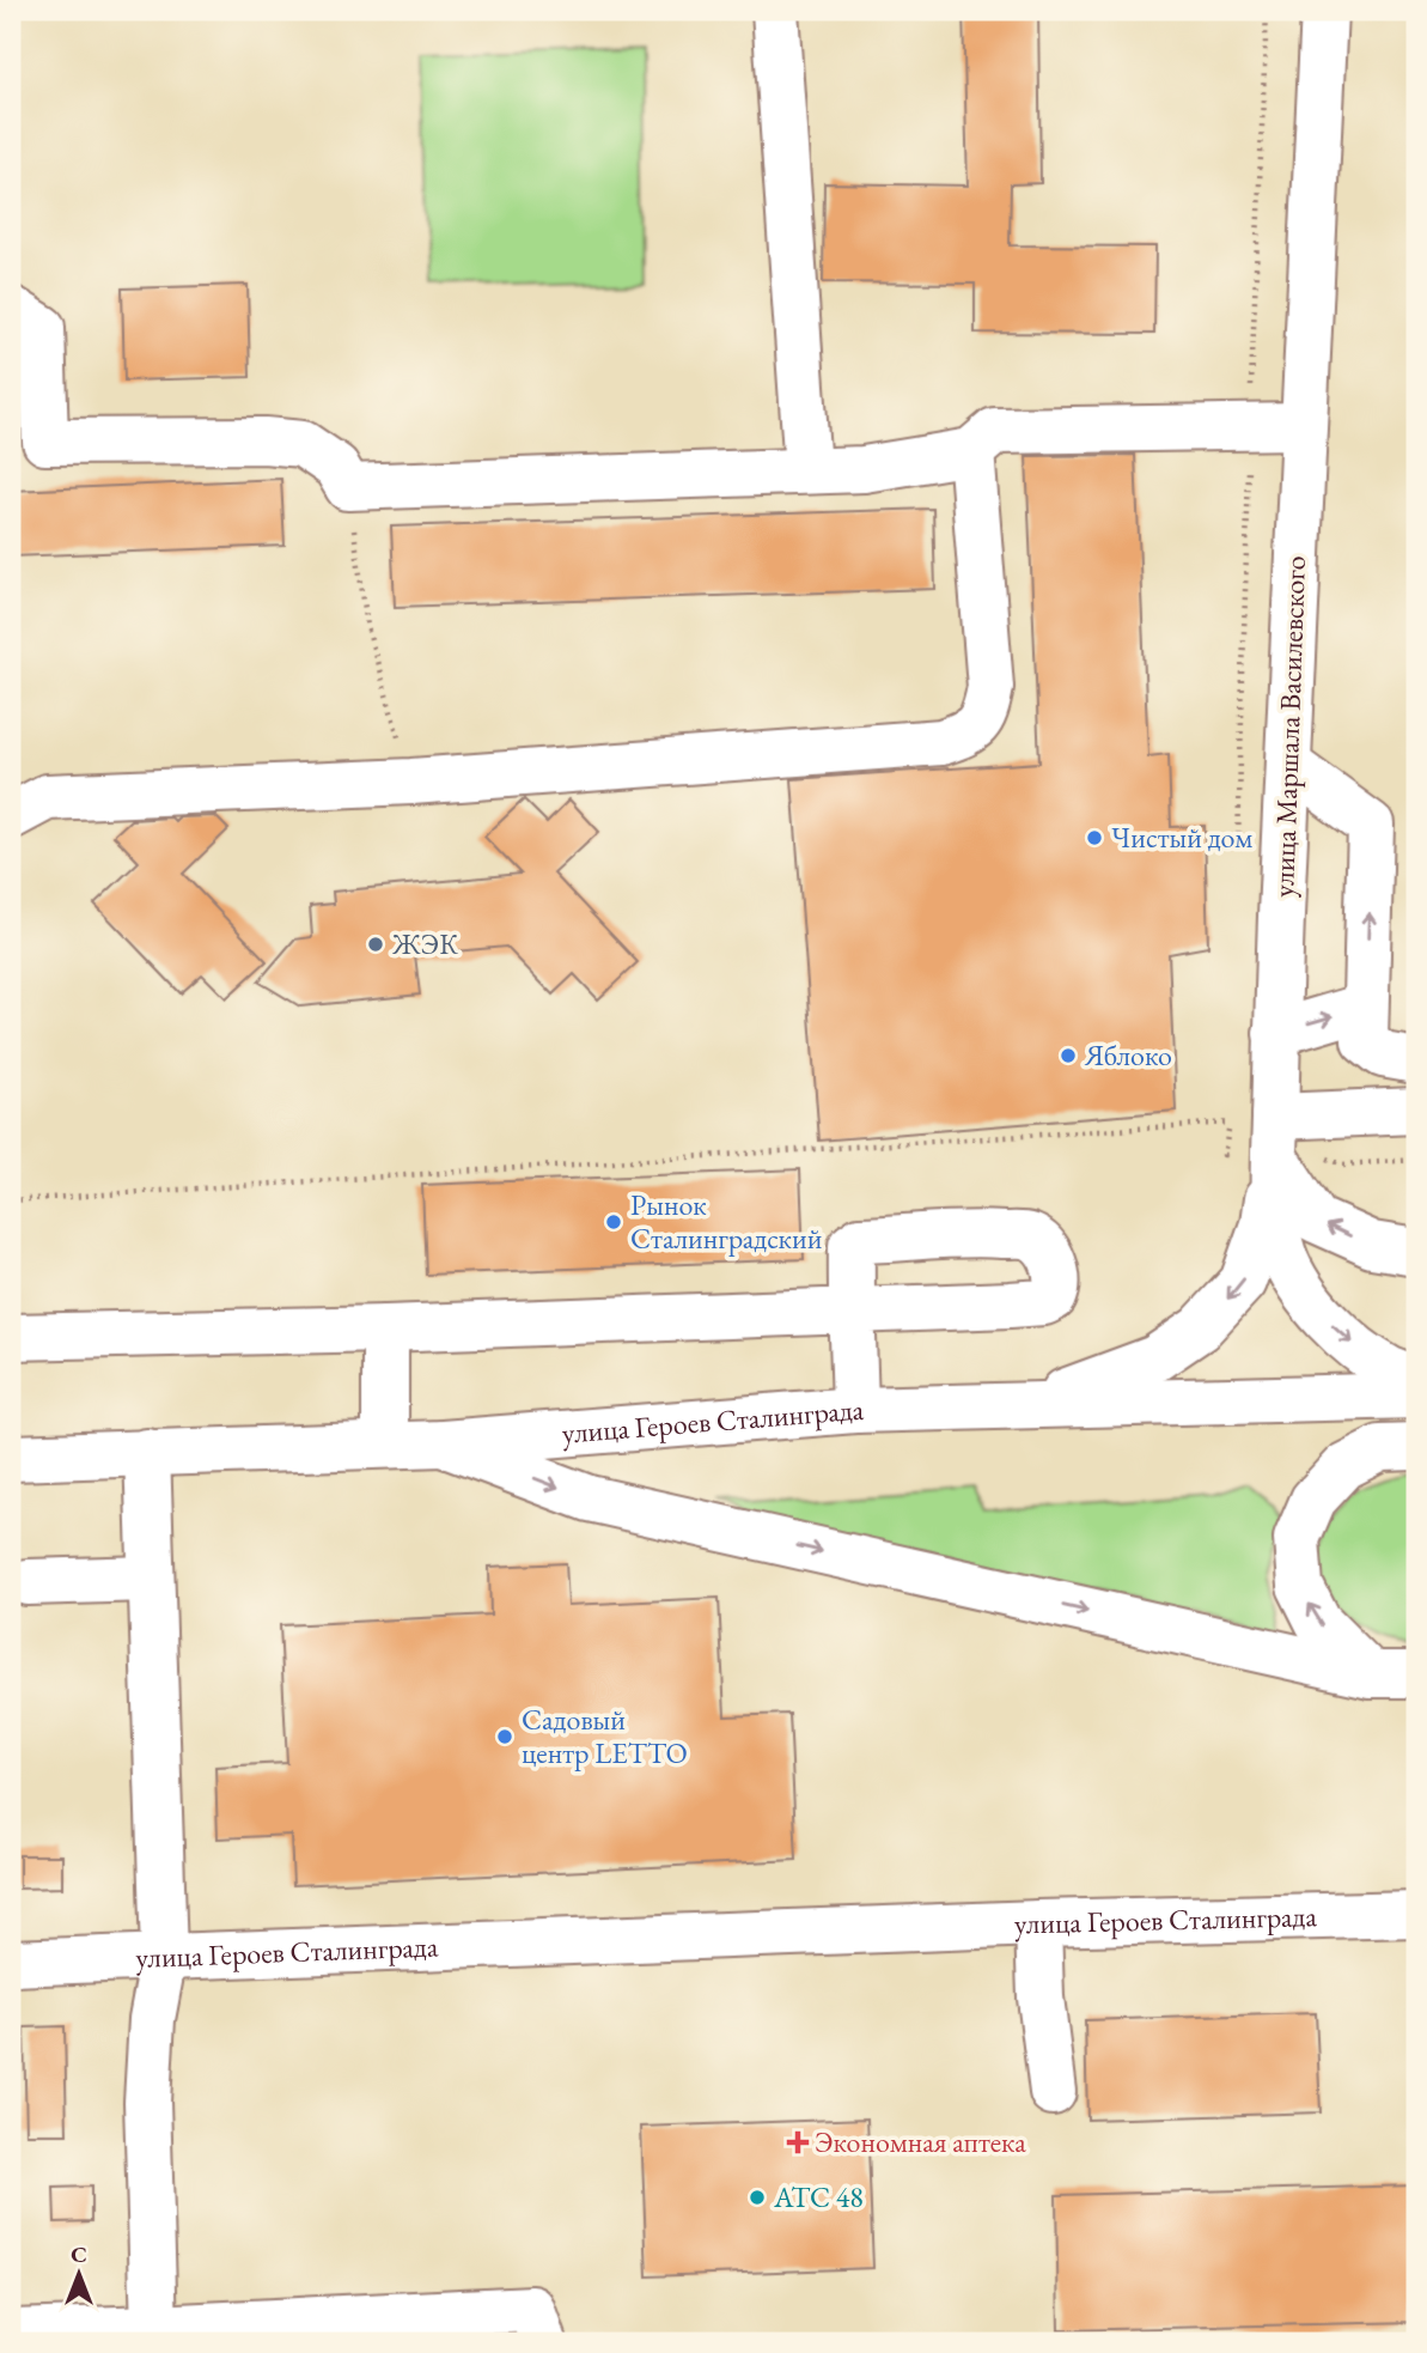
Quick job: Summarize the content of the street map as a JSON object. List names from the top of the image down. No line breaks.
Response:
{"streets":{"street":["улица Маршала Василевского","улица Героев Сталинграда"]},"places":{"other":["Чистый дом","ЖЭК","Яблоко","Рынок Сталинградский","Садовый центр LETTO","АТС 48"],"health":["Экономная аптека"]},"north":"top"}
